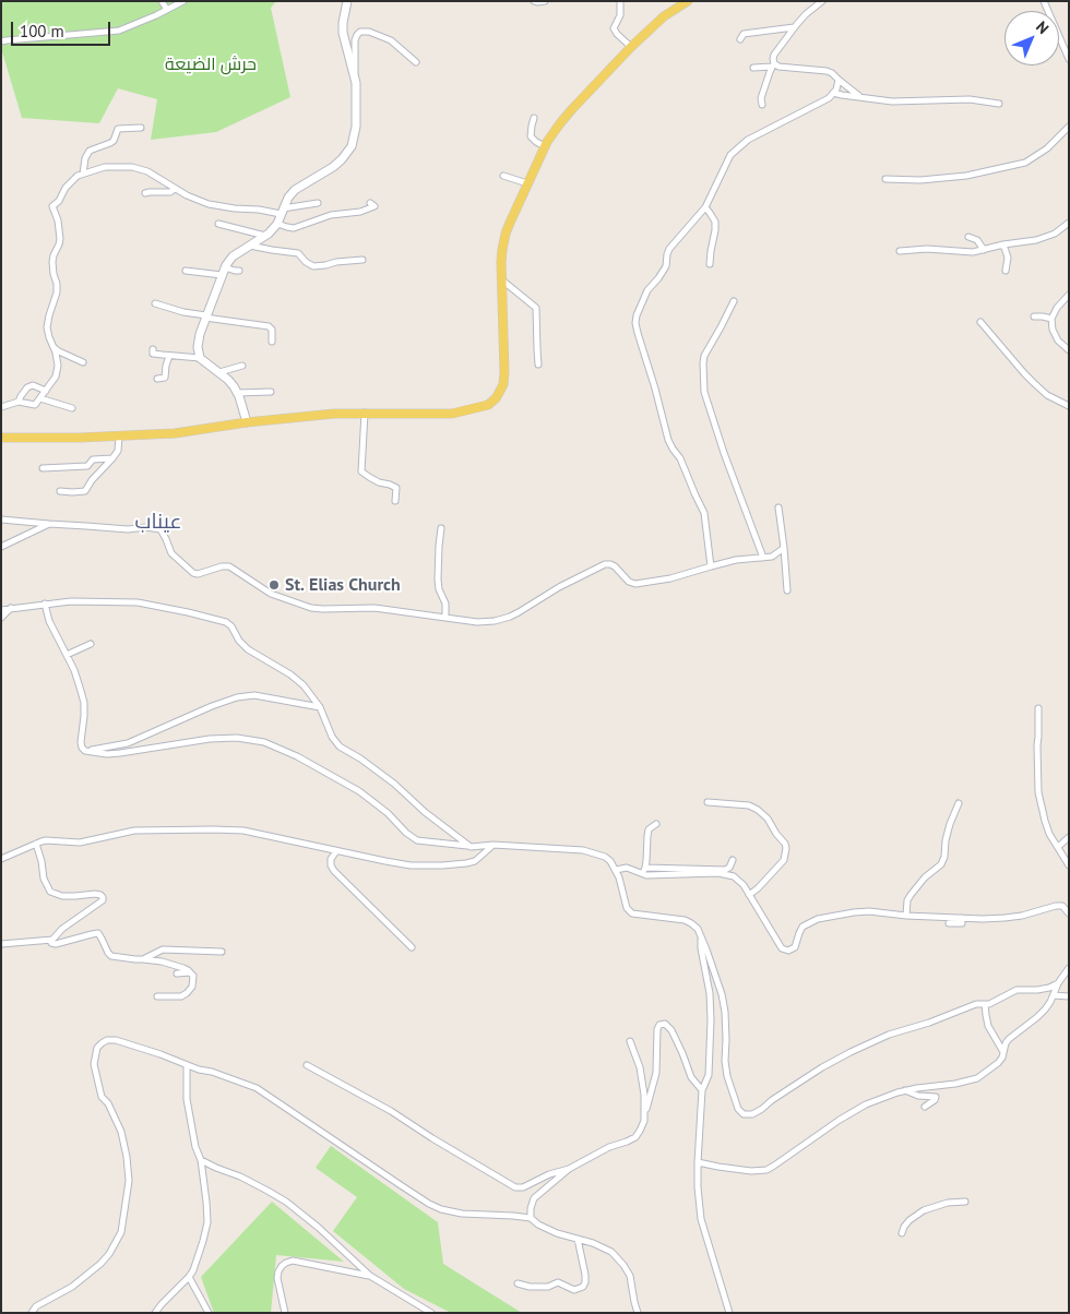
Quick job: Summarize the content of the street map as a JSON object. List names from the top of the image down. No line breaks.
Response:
{"districts":["عيناب"],"parks":["حرش الضيعة"],"places":["St. Elias Church"],"scale_bar":"100 m","north":"top right"}
